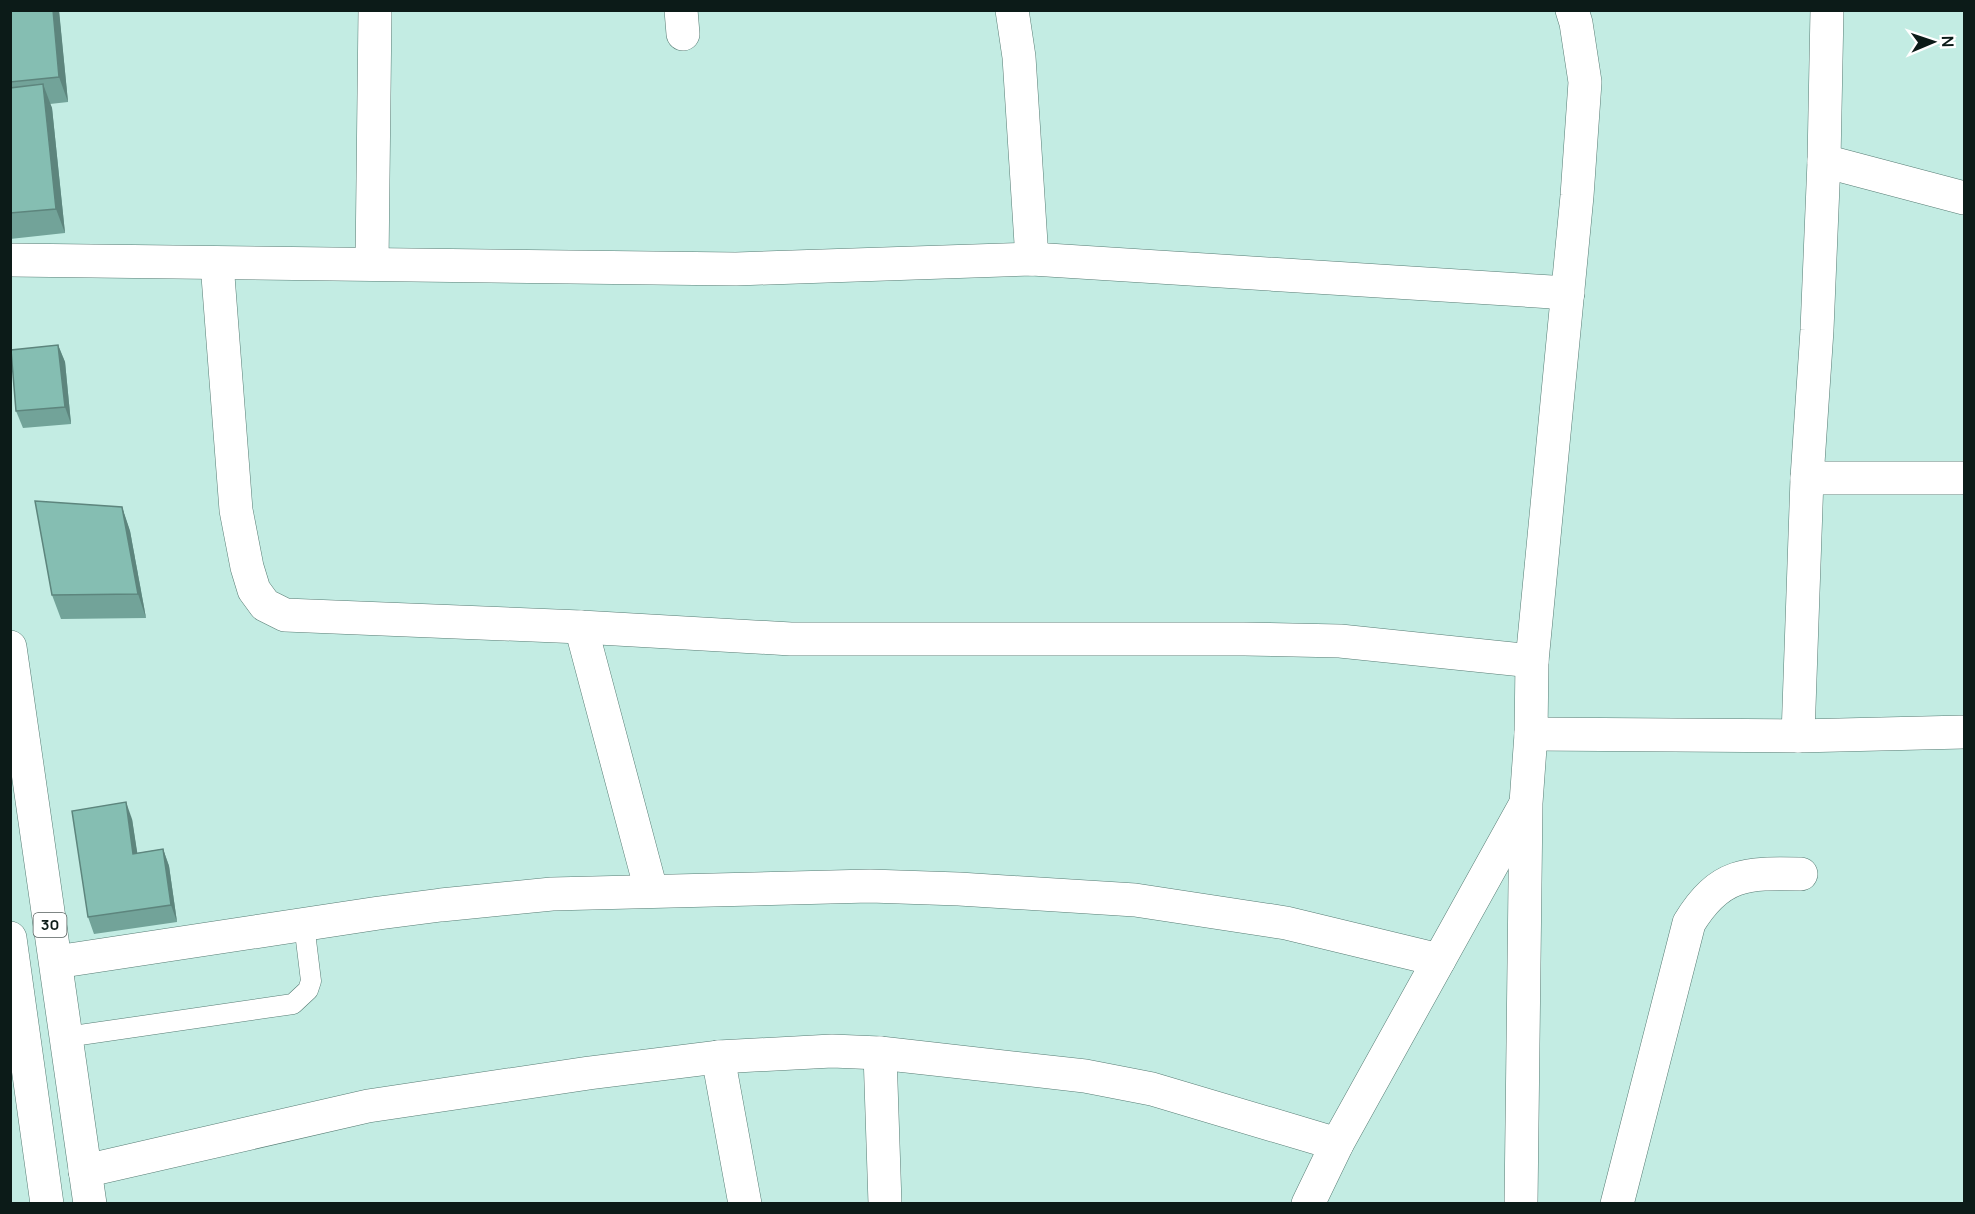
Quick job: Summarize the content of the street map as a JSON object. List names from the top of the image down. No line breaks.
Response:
{"streets":{"street":["30"]},"north":"right"}
